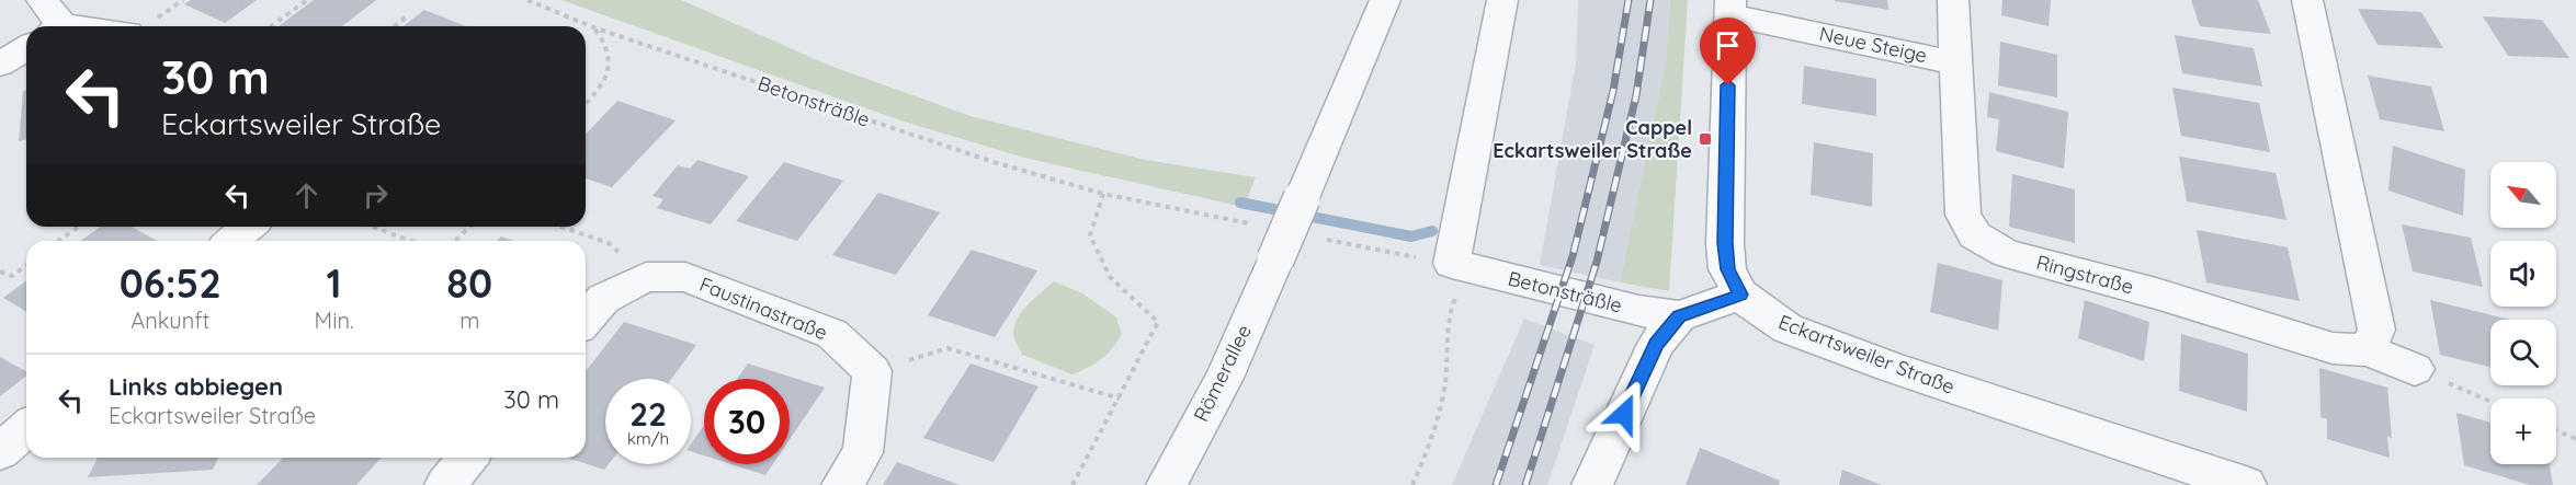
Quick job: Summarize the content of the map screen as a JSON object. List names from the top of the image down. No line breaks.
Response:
{"streets":{"street":["Neue Steige","Betonsträßle","Ringstraße","Faustinastraße","Eckartsweiler Straße","Römerallee"]},"crossings":[["Neue Steige","Ringstraße"],["Neue Steige","Eckartsweiler Straße"]],"places":{"transit":["Cappel Eckartsweiler Straße"]},"north":"top left","page":{"turn":["30 m","Eckartsweiler Straße"],"map_buttons":"+","eta":["06:52","Ankunft","1","Min.","80","m"],"list":[{"name":"Links abbiegen","note":"Eckartsweiler Straße","value":"30 m"}],"speed":"22 km/h","limit":"30"}}
